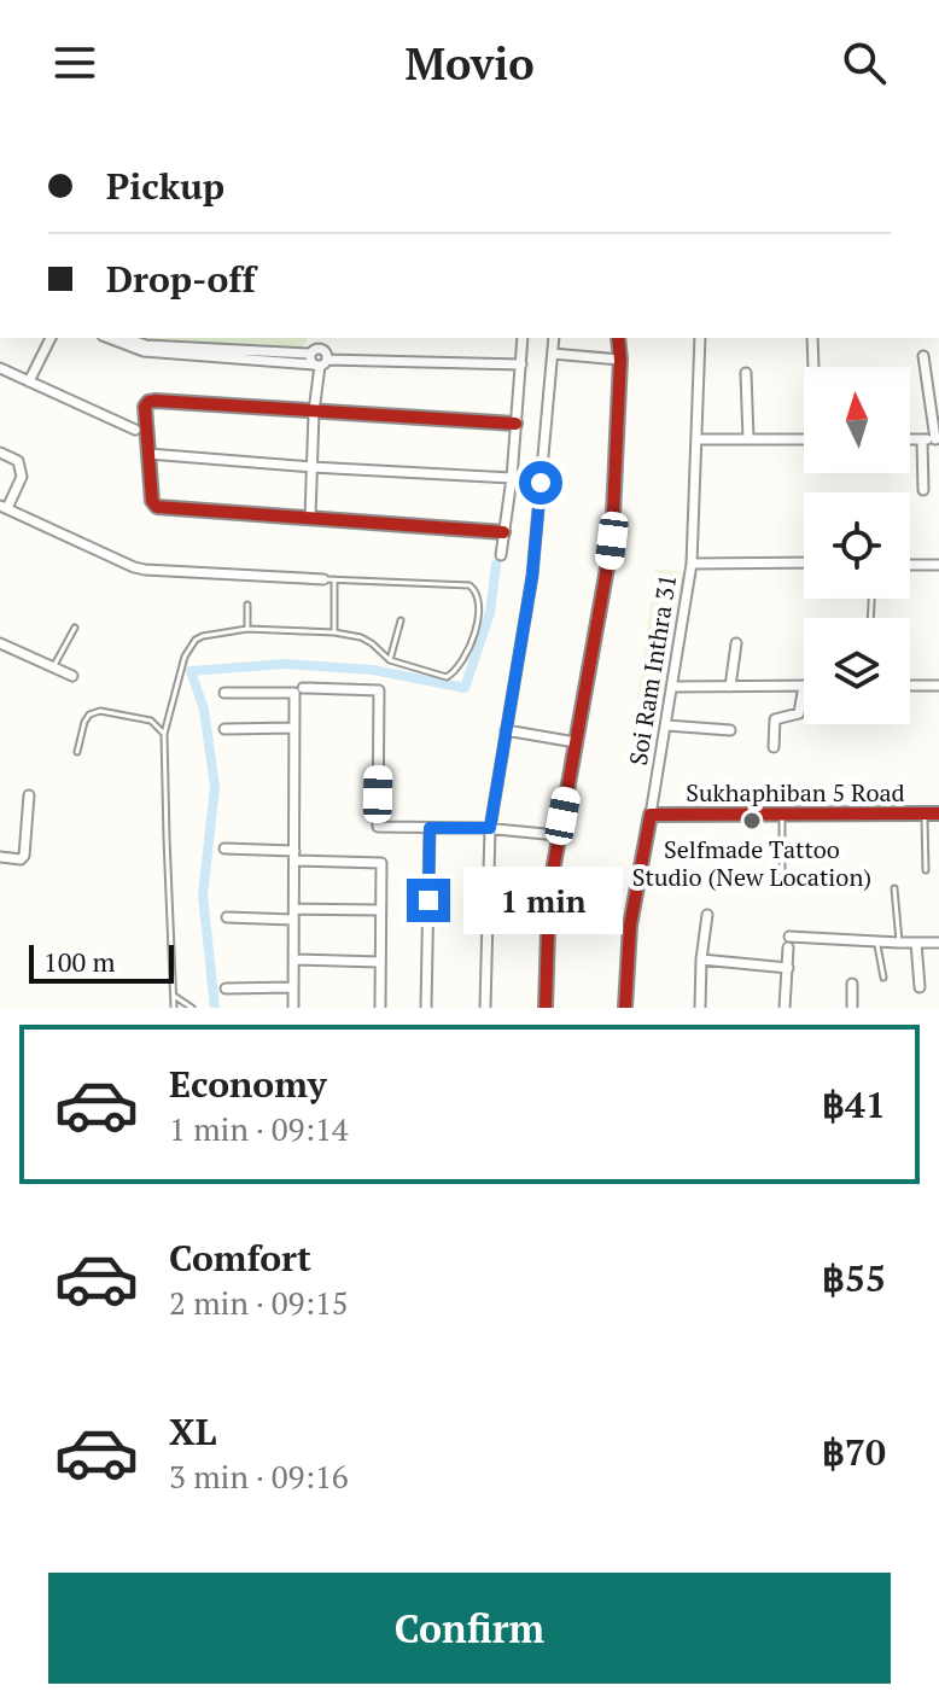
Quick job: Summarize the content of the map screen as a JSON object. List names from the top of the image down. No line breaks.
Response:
{"streets":{"street":["Soi Ram Inthra 31","Sukhaphiban 5 Road"]},"crossings":[["Soi Ram Inthra 31","Sukhaphiban 5 Road"]],"places":["Selfmade Tattoo Studio (New Location)"],"scale_bar":"100 m","north":"top","page":{"header":"Movio","banner":["Pickup","Drop-off"],"bubble":"1 min","scale":"100 m","list":[{"name":"Economy","note":"1 min · 09:14","value":"฿41"},{"name":"Comfort","note":"2 min · 09:15","value":"฿55"},{"name":"XL","note":"3 min · 09:16","value":"฿70"}],"buttons":"Confirm"}}
